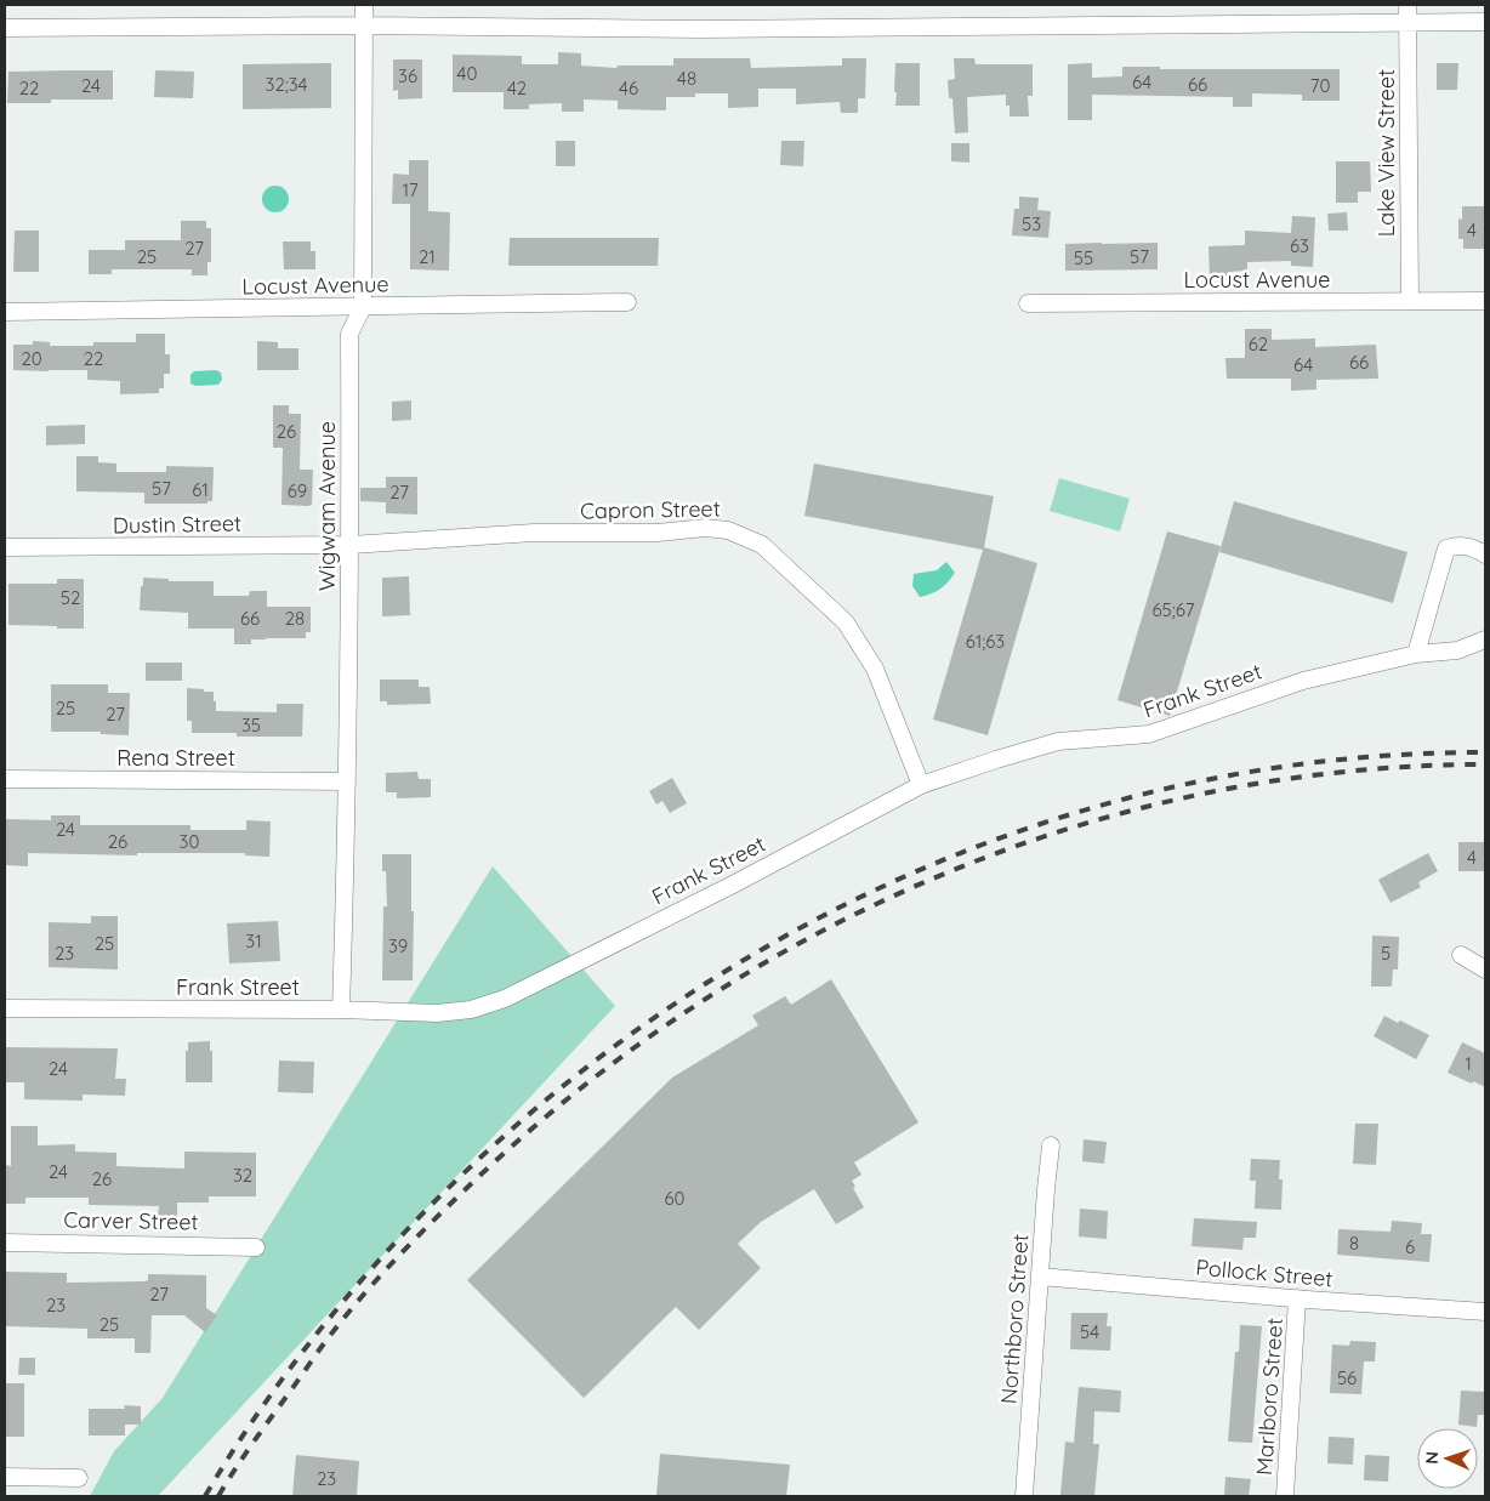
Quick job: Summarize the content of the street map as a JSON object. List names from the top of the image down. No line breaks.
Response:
{"streets":{"street":["Lake View Street","Locust Avenue","Wigwam Avenue","Capron Street","Dustin Street","Frank Street","Rena Street","Carver Street","Pollock Street","Northboro Street","Marlboro Street"]},"crossings":[["Lake View Street","Locust Avenue"],["Locust Avenue","Wigwam Avenue"],["Wigwam Avenue","Capron Street"],["Wigwam Avenue","Dustin Street"],["Wigwam Avenue","Frank Street"],["Wigwam Avenue","Rena Street"],["Capron Street","Dustin Street"],["Capron Street","Frank Street"],["Pollock Street","Northboro Street"],["Pollock Street","Marlboro Street"]],"house_numbers":["40","36","48","64","32;34","66","24","70","22","42","46","17","53","4","63","27","25","21","57","55","62","20","22","66","64","26","57","61","69","27","52","65;67","66","28","61;63","25","27","35","24","26","30","4","31","25","39","23","5","1","24","24","32","26","60","8","6","27","23","25","54","56","23"],"north":"left"}
